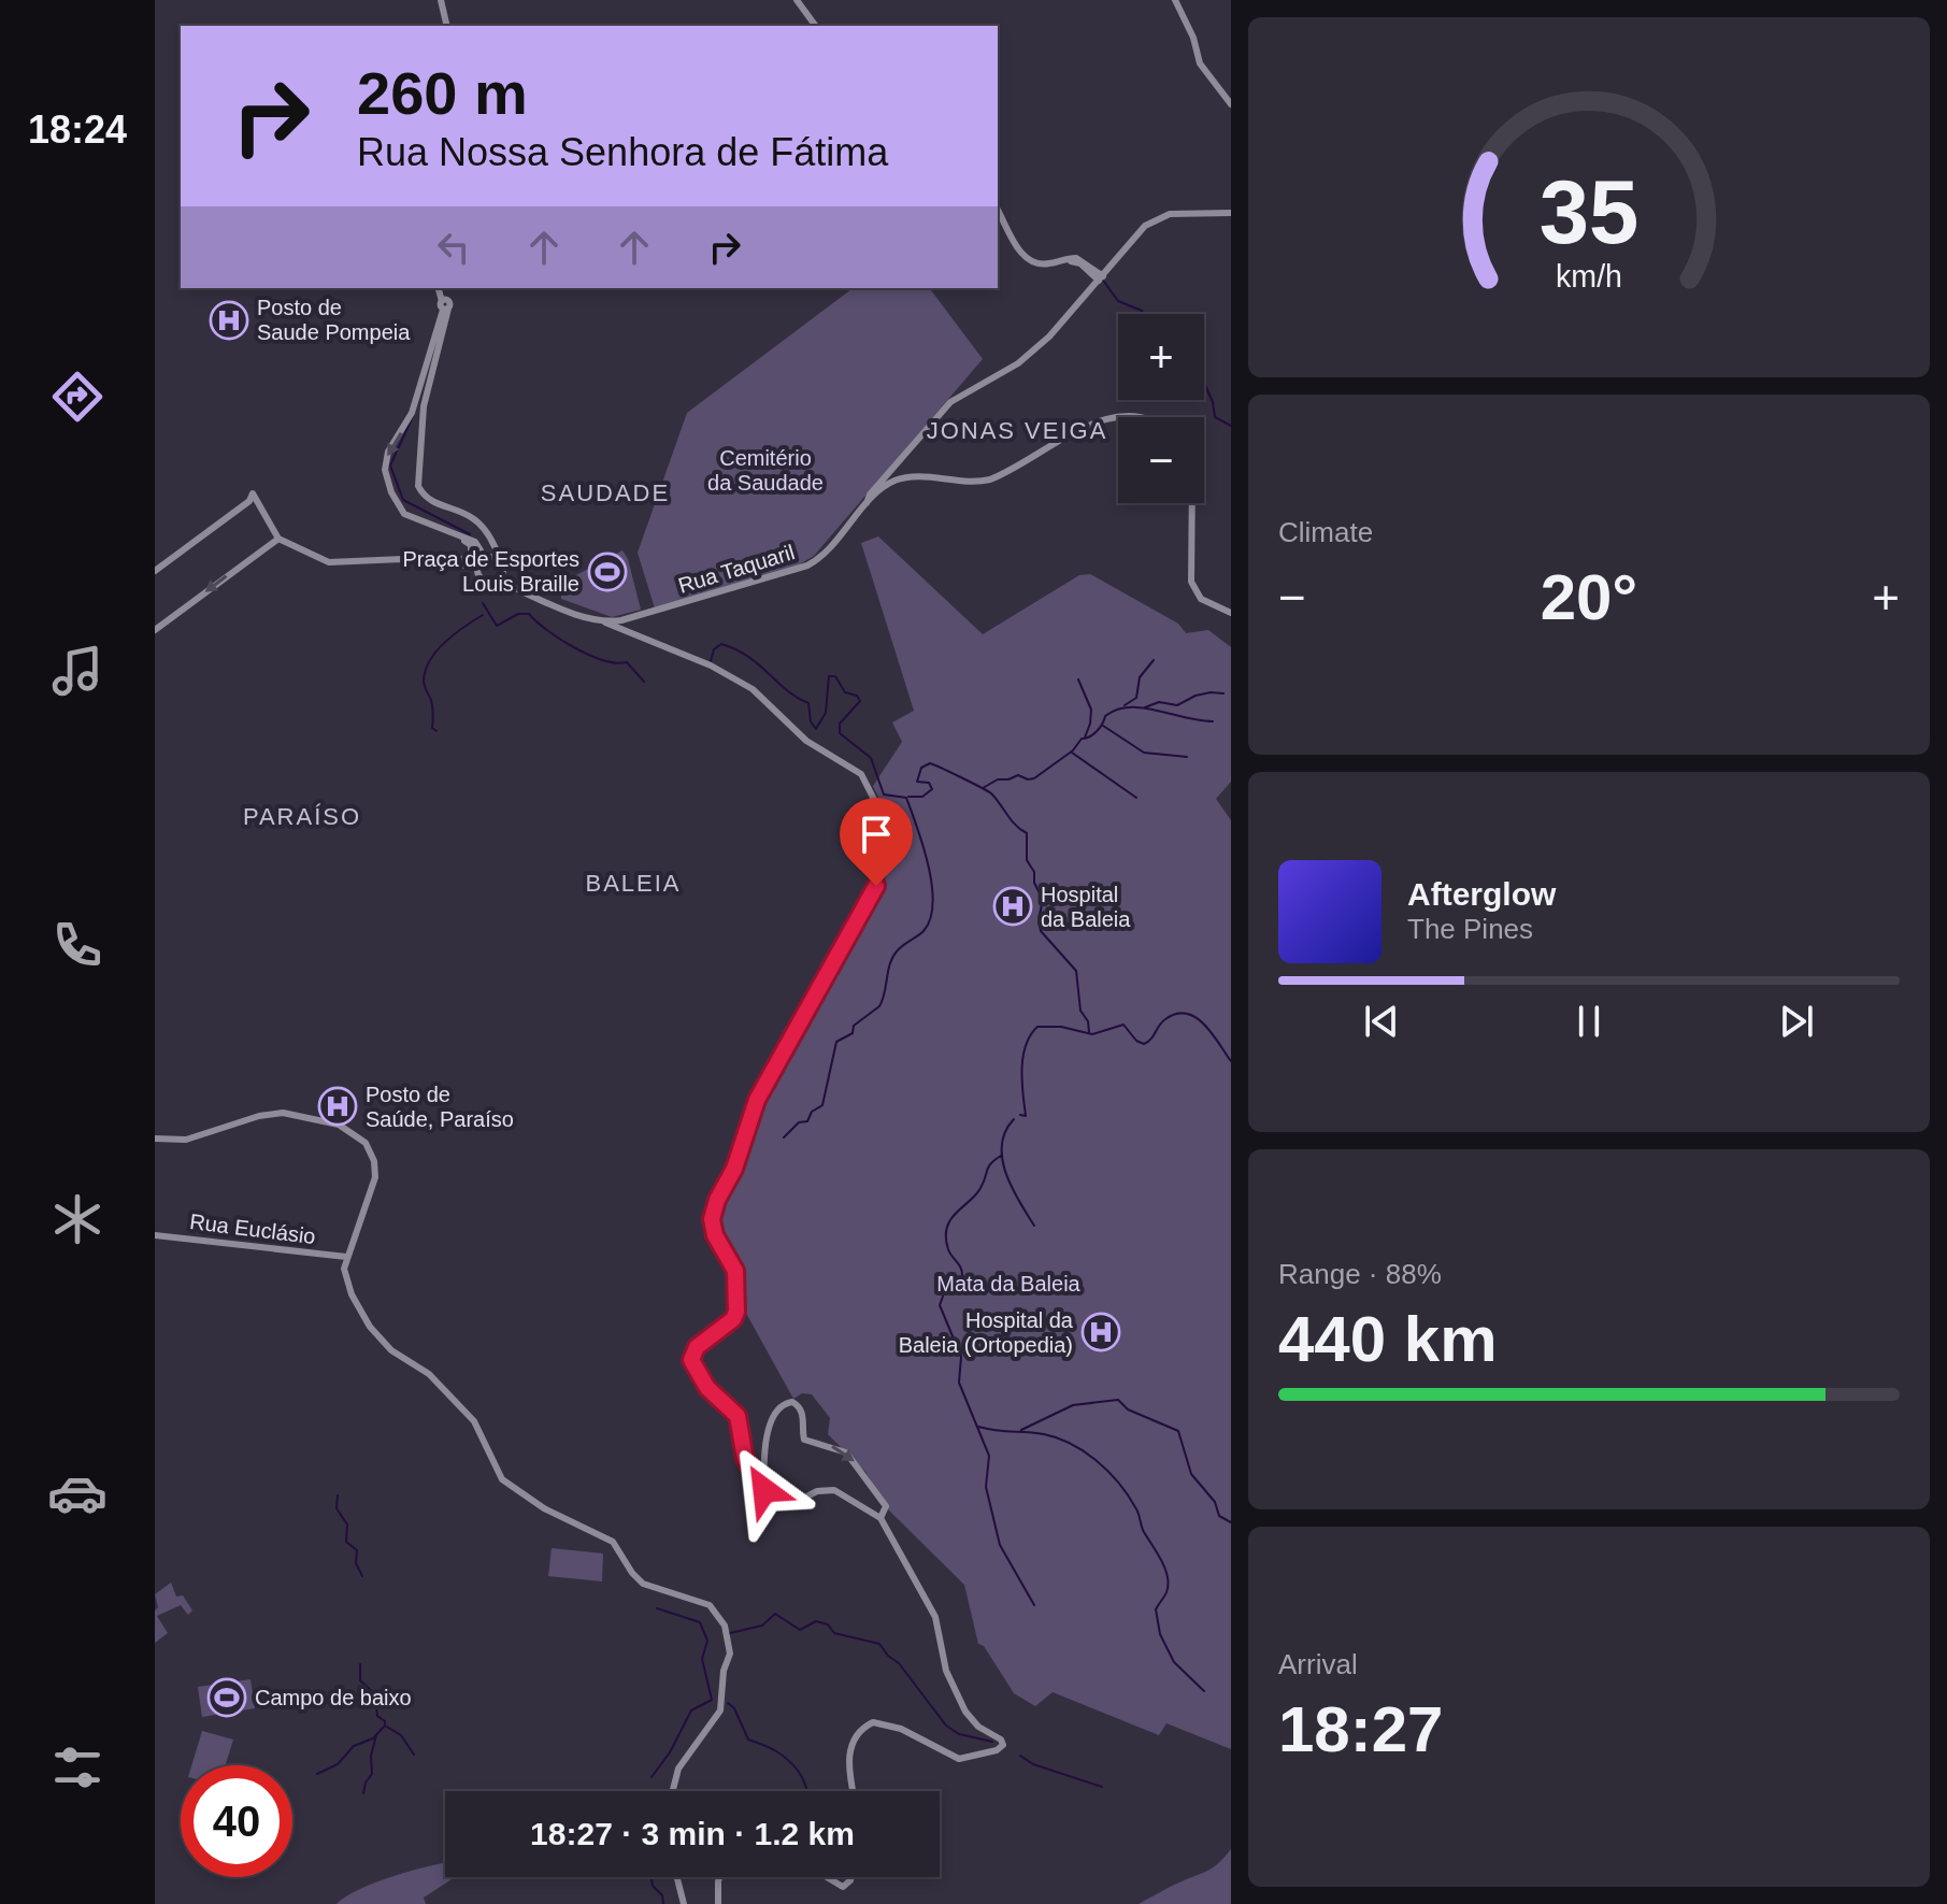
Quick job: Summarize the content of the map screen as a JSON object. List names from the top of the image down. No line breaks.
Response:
{"streets":{"street":["Rua Taquaril","Rua Euclásio"]},"districts":["JONAS VEIGA","SAUDADE","PARAÍSO","BALEIA"],"parks":["Cemitério da Saudade","Mata da Baleia"],"places":{"hospital":["Posto de Saude Pompeia","Hospital da Baleia","Posto de Saúde, Paraíso","Hospital da Baleia (Ortopedia)"],"sports":["Praça de Esportes Louis Braille","Campo de baixo"]},"page":{"tabs":"18:24","turn":["260 m","Rua Nossa Senhora de Fátima"],"map_buttons":["+","−"],"tile":["Climate",["Range · 88%","440 km"],["Arrival","18:27"]],"heat":["−","20°","+"],"song":["Afterglow","The Pines"],"limit":"40","trip":"18:27 · 3 min · 1.2 km","gauge":["35","km/h"]}}
